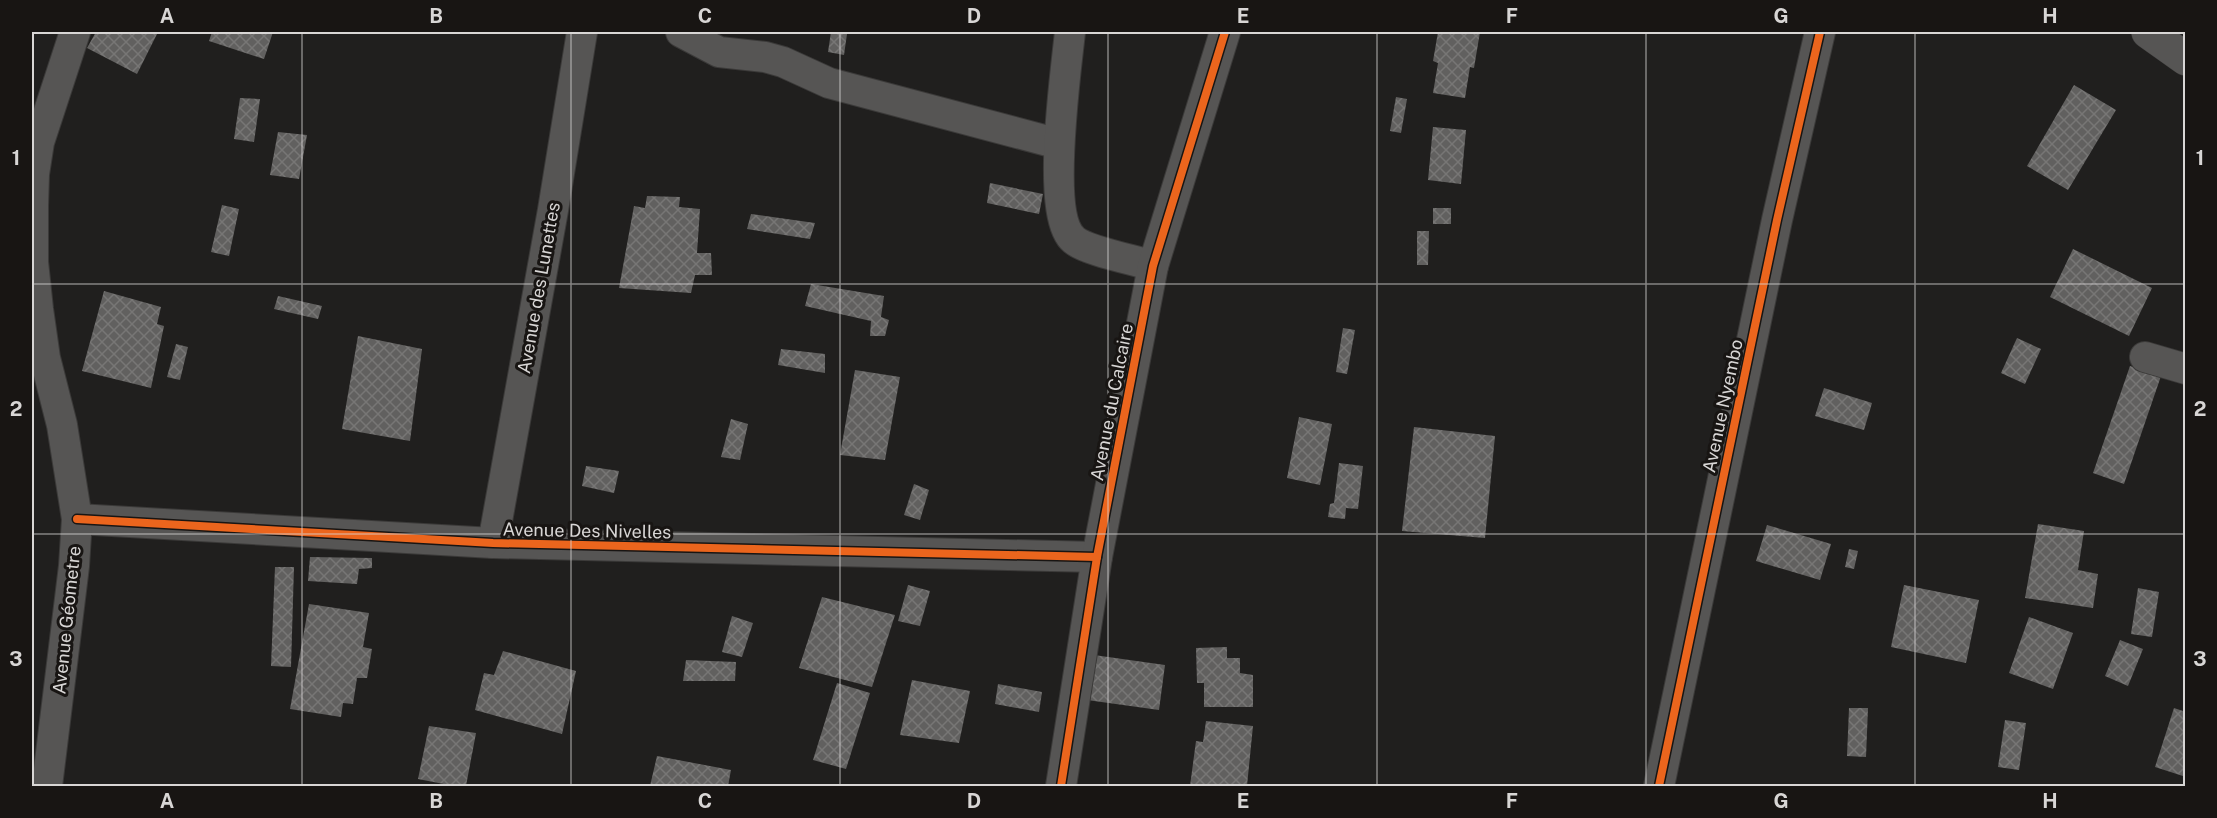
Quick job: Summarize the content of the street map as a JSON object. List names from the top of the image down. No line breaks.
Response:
{"streets":{"street":["Avenue des Lunettes","Avenue du Calcaire","Avenue Nyembo","Avenue Des Nivelles","Avenue Géometre"]},"crossings":[["Avenue des Lunettes","Avenue Des Nivelles"],["Avenue du Calcaire","Avenue Des Nivelles"],["Avenue Des Nivelles","Avenue Géometre"]],"grid":{"columns":["A","B","C","D","E","F","G","H"],"rows":["1","2","3"]}}
